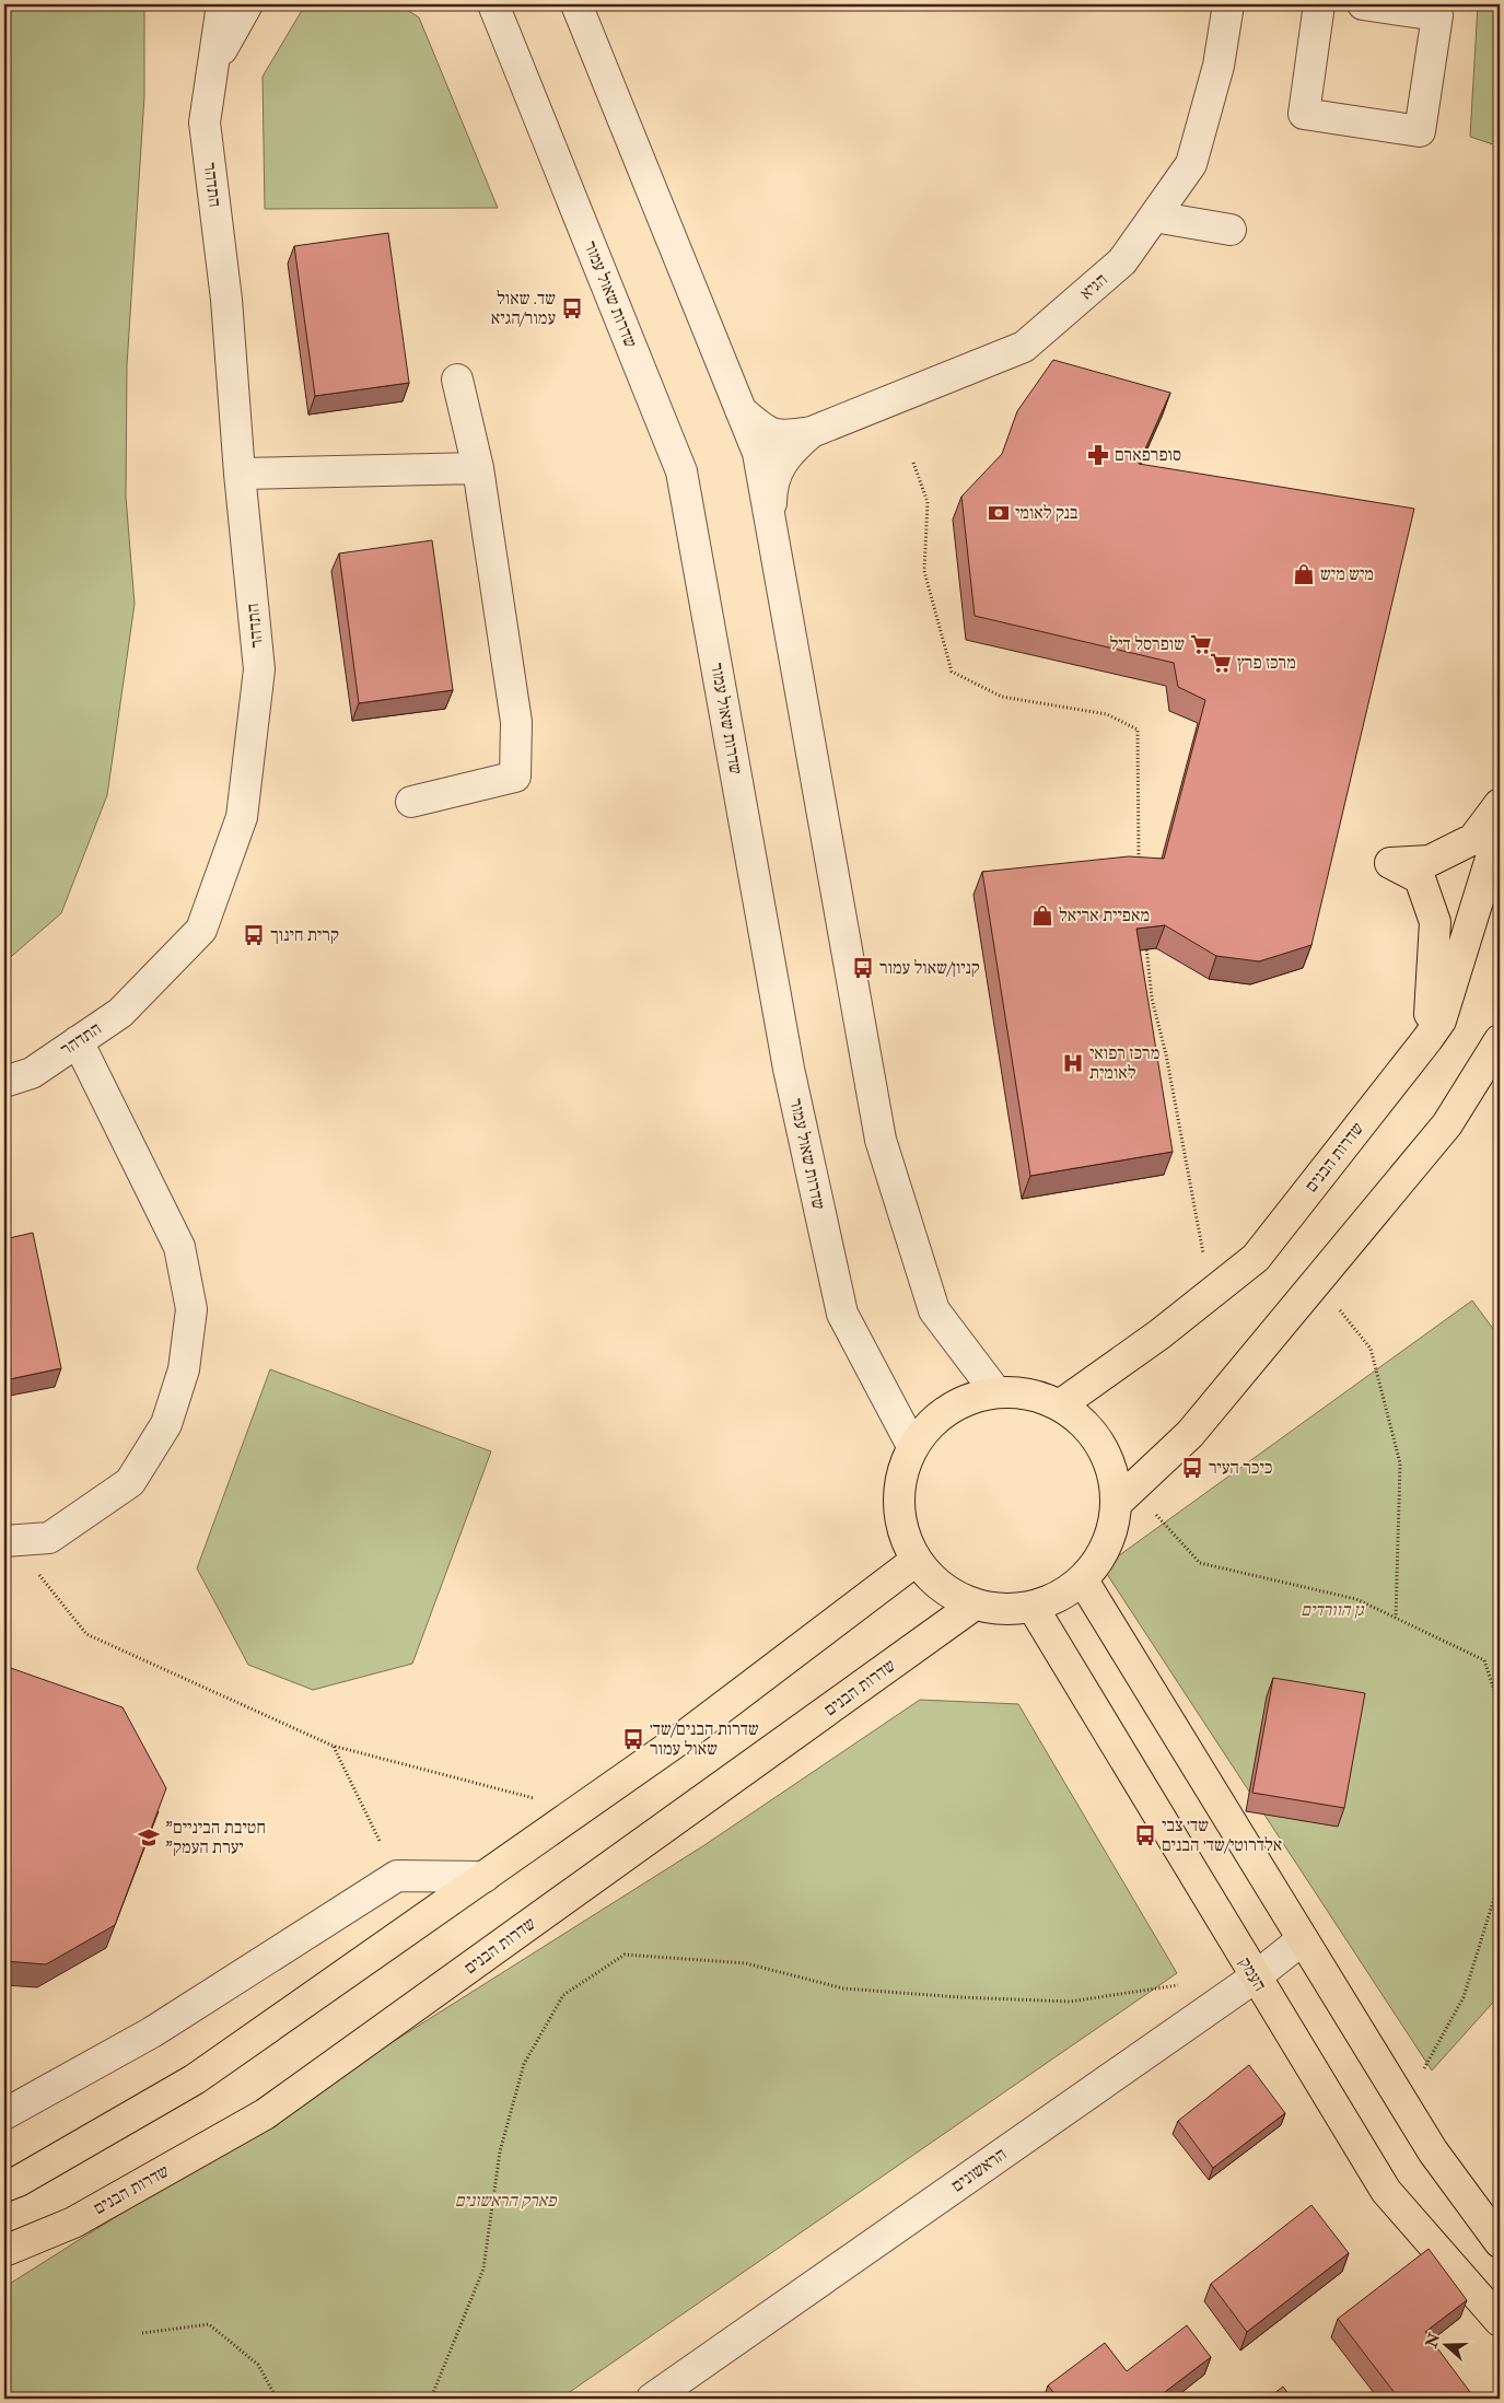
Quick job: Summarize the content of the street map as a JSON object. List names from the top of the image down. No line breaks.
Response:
{"streets":{"main road":["שדרות הבנים","העמק"],"street":["התדהר","הגיא","שדרות שאול עמור","הראשונים"]},"crossings":[["העמק","הראשונים"]],"parks":["גן הוורדים","פארק הראשונים"],"places":{"bus stop":["שד. שאול עמור/הגיא","קרית חינוך","קניון/שאול עמור","כיכר העיר","שדרות הבנים/שד׳ שאול עמור","שד׳ צבי אלדרוטי/שד׳ הבנים"],"pharmacy":["סופרפארם"],"bank":["בנק לאומי"],"shop":["מיש מיש","מאפיית אריאל"],"supermarket":["שופרסל דיל","מרכז פרץ"],"hospital":["מרכז רפואי לאומית"],"school or university":["\"חטיבת הביניים \"יערת העמק"]},"north":"left"}
